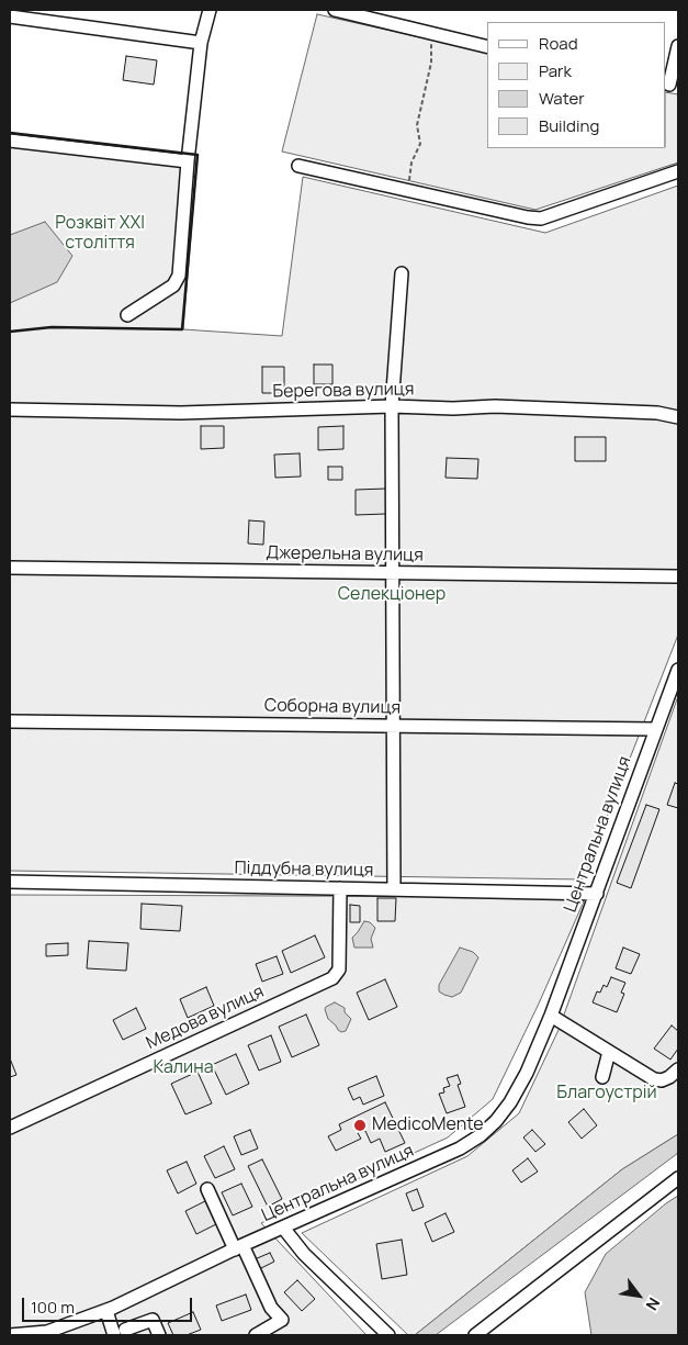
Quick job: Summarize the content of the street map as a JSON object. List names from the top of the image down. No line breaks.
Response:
{"streets":{"street":["Берегова вулиця","Джерельна вулиця","Соборна вулиця","Центральна вулиця","Піддубна вулиця","Медова вулиця"]},"crossings":[["Соборна вулиця","Центральна вулиця"],["Центральна вулиця","Піддубна вулиця"],["Піддубна вулиця","Медова вулиця"]],"parks":["Розквіт XXI століття","Селекціонер","Калина","Благоустрій"],"places":["MedicoMente"],"legend":["Road","Park","Water","Building"],"scale_bar":"100 m","north":"bottom right"}
